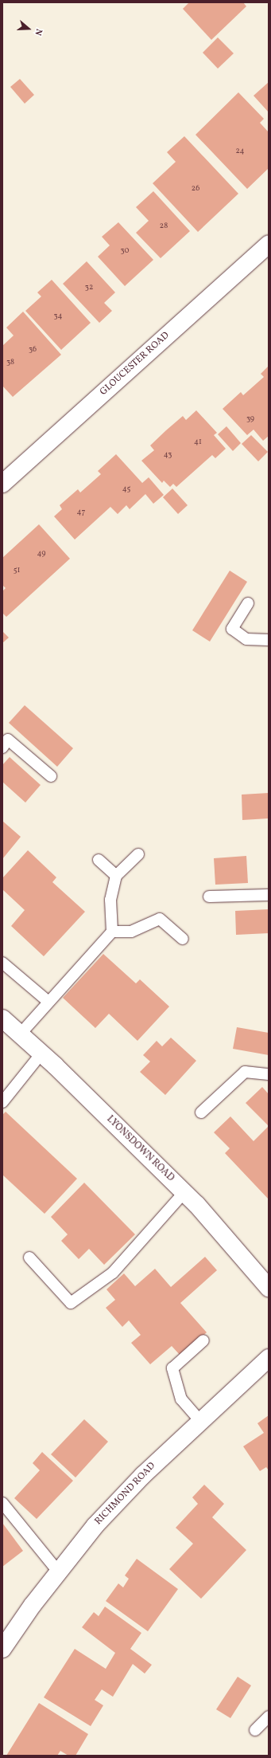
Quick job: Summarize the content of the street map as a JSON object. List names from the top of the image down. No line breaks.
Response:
{"streets":{"street":["GLOUCESTER ROAD","LYONSDOWN ROAD","RICHMOND ROAD"]},"house_numbers":["24","26","28","30","32","34","36","38","39","41","43","45","47","49","51"],"north":"right"}
